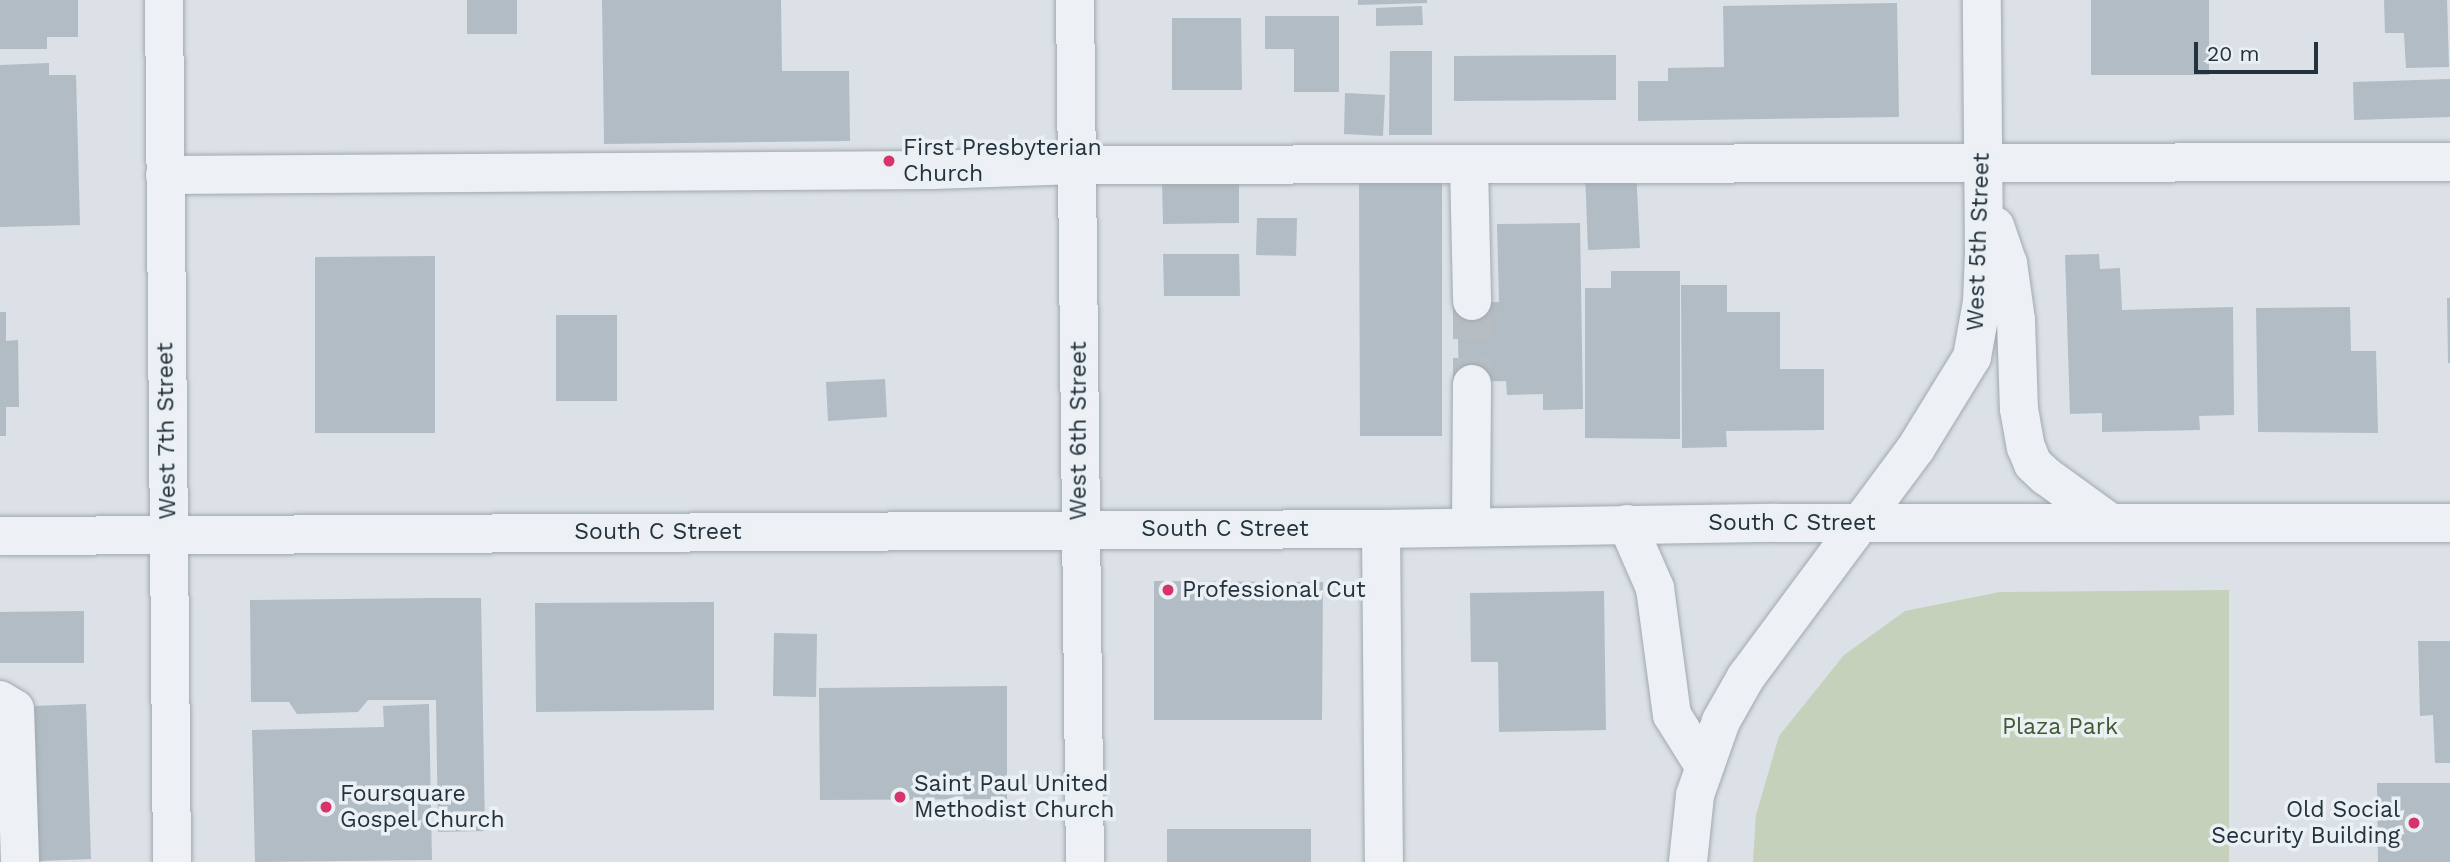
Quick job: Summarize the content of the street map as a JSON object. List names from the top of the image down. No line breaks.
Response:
{"streets":{"street":["West 5th Street","West 7th Street","West 6th Street","South C Street"]},"crossings":[["West 5th Street","South C Street"],["West 7th Street","South C Street"],["West 6th Street","South C Street"]],"parks":["Plaza Park"],"places":["First Presbyterian Church","Professional Cut","Saint Paul United Methodist Church","Foursquare Gospel Church","Old Social Security Building"],"scale_bar":"20 m"}
